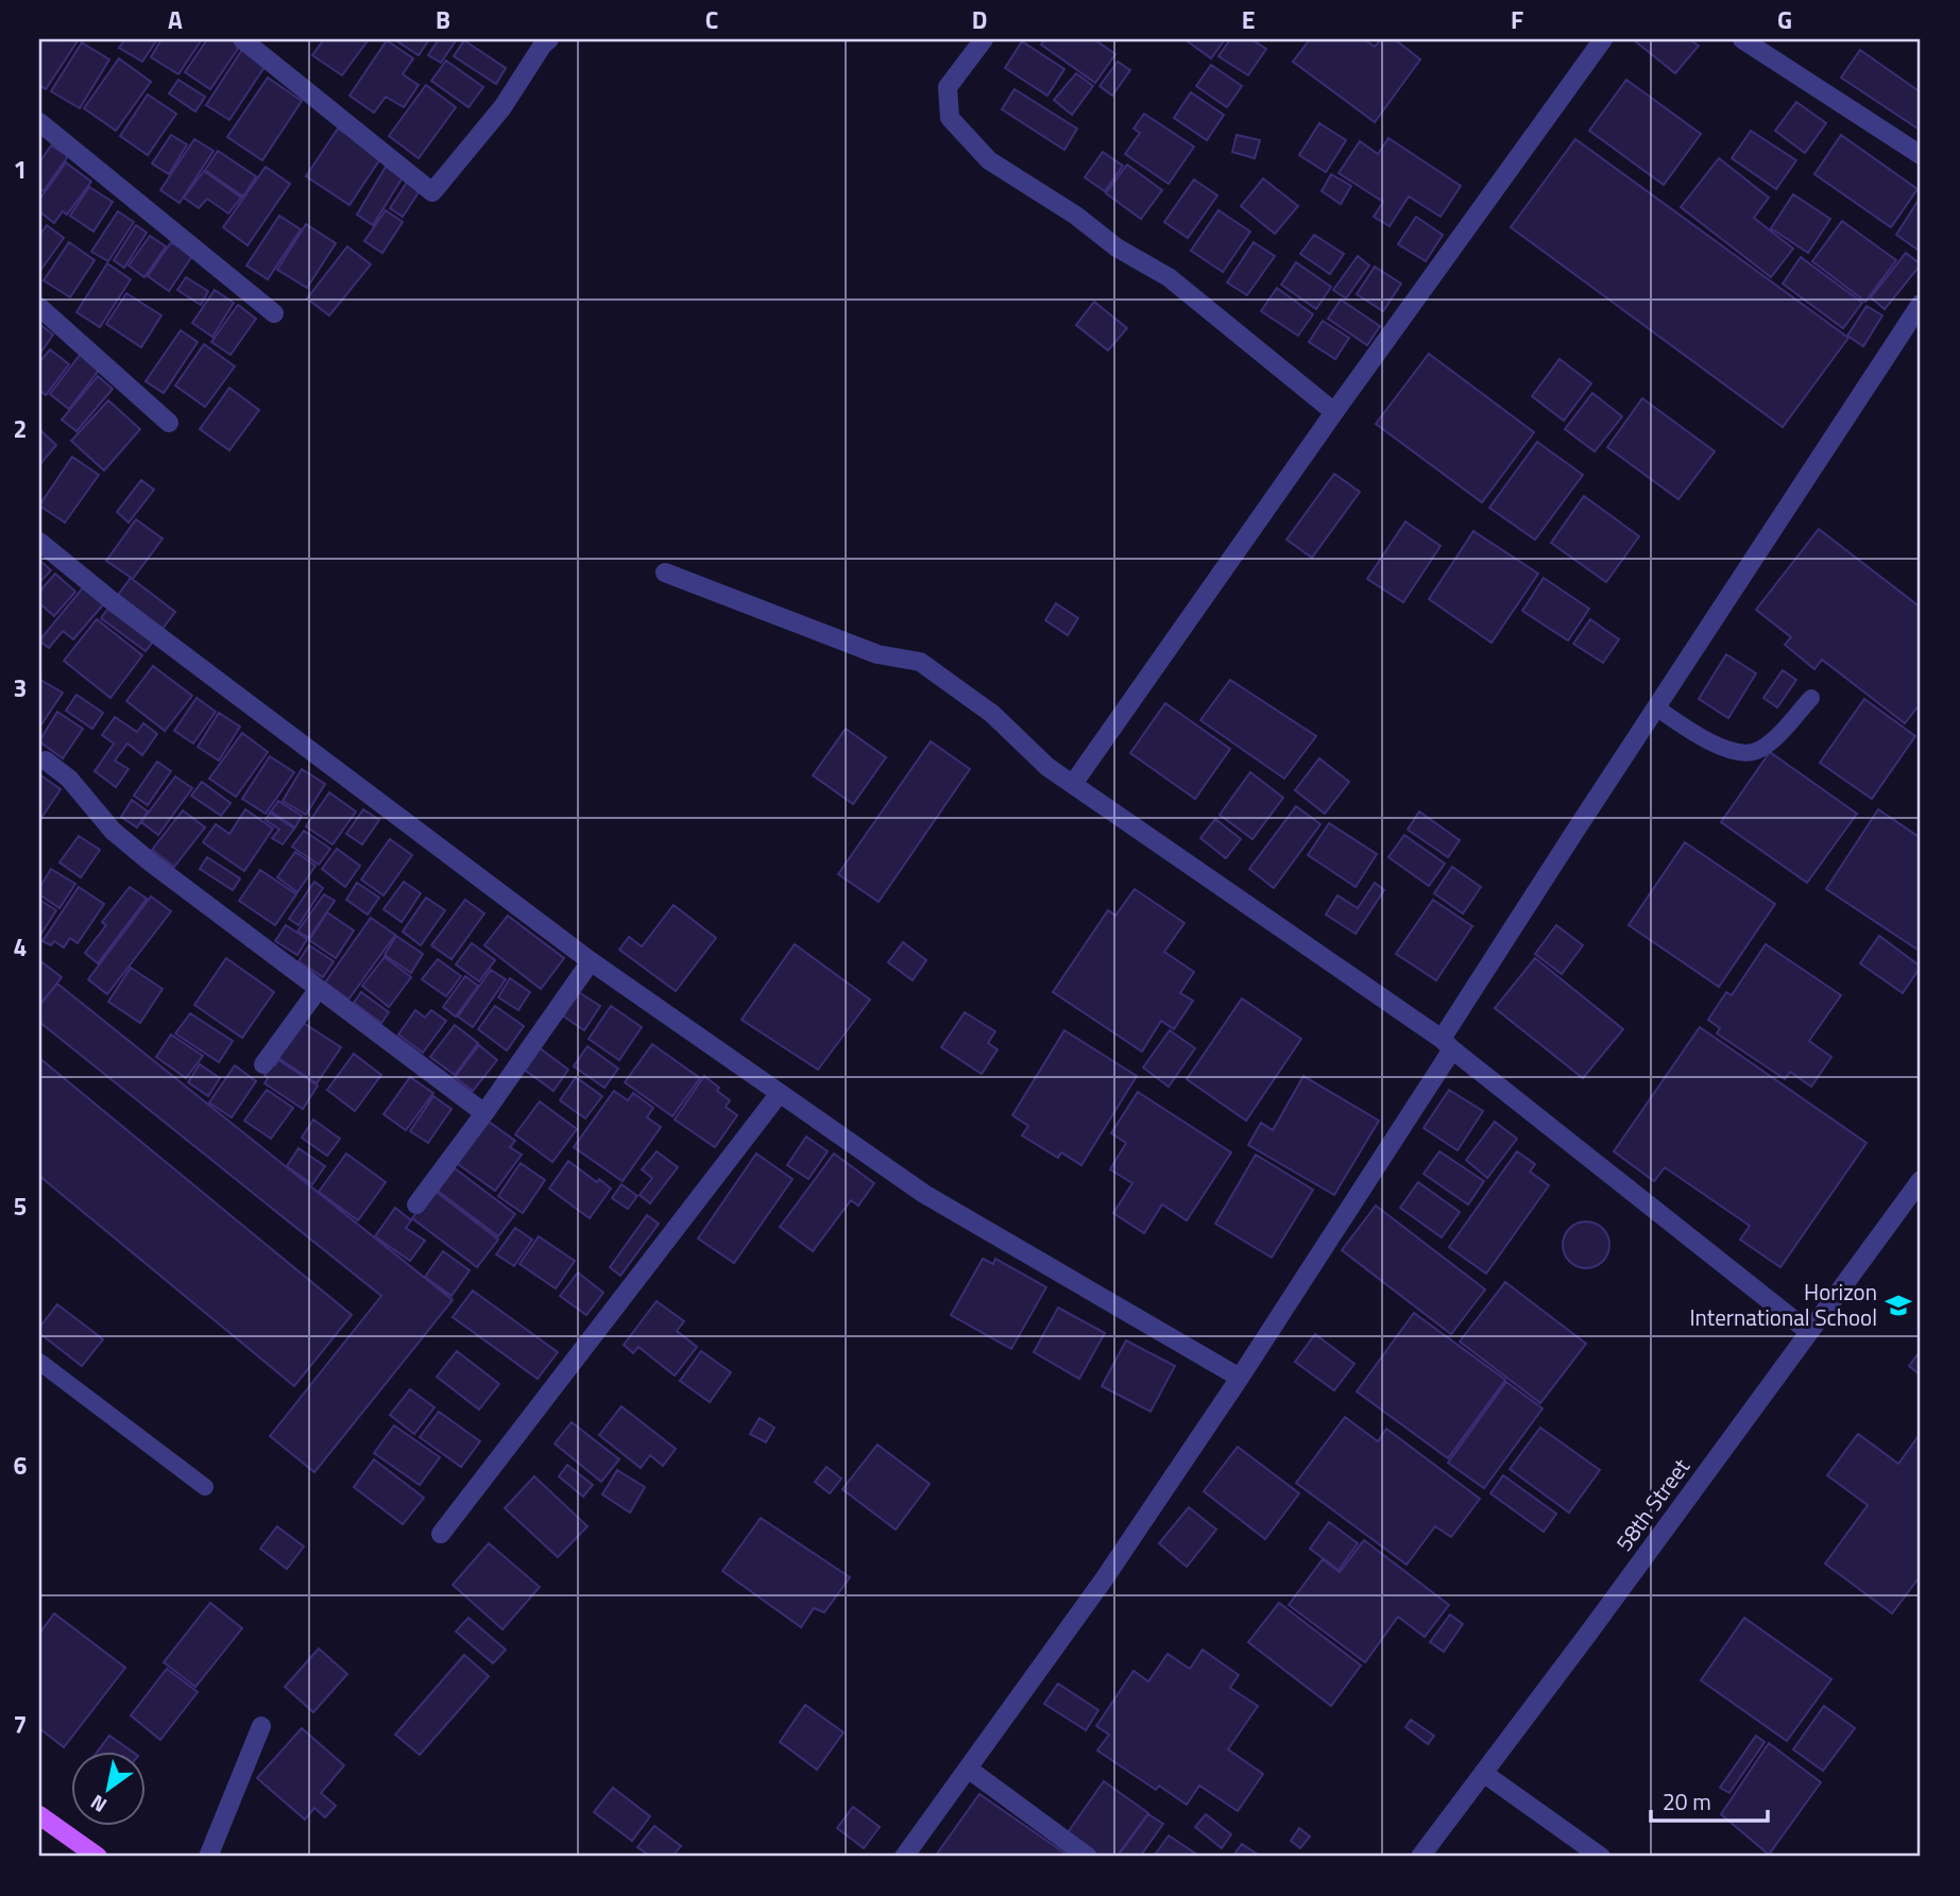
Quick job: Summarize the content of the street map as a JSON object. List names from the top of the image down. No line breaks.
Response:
{"streets":{"street":["58th Street"]},"places":{"school or university":["Horizon International School"]},"scale_bar":"20 m","north":"bottom left","grid":{"columns":["A","B","C","D","E","F","G"],"rows":["1","2","3","4","5","6","7"]}}
